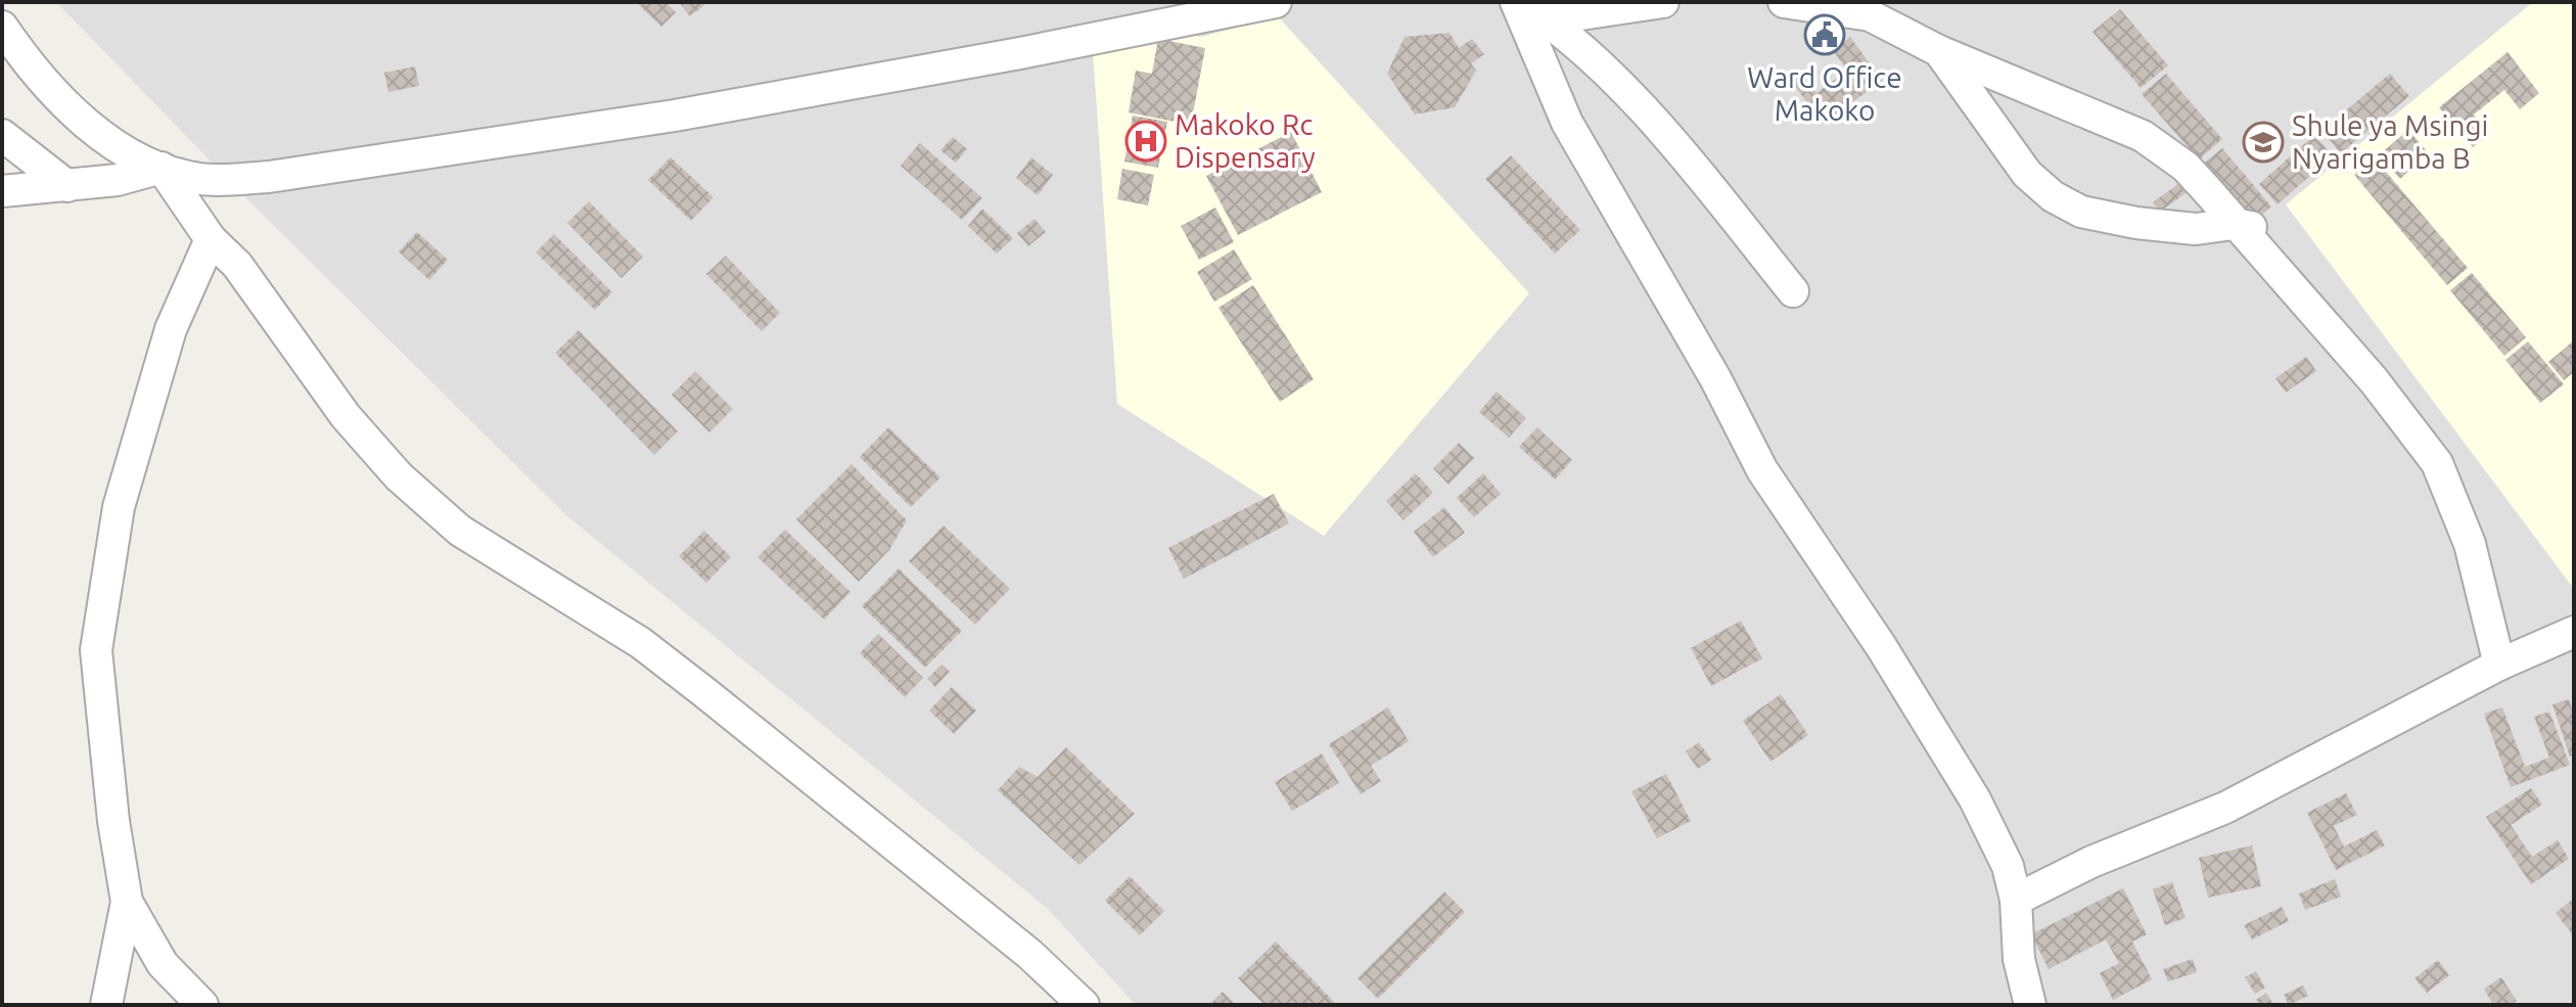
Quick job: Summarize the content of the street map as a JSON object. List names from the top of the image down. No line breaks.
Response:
{"places":{"public building":["Ward Office Makoko"],"hospital":["Makoko Rc Dispensary"],"school or university":["Shule ya Msingi Nyarigamba B"]}}
